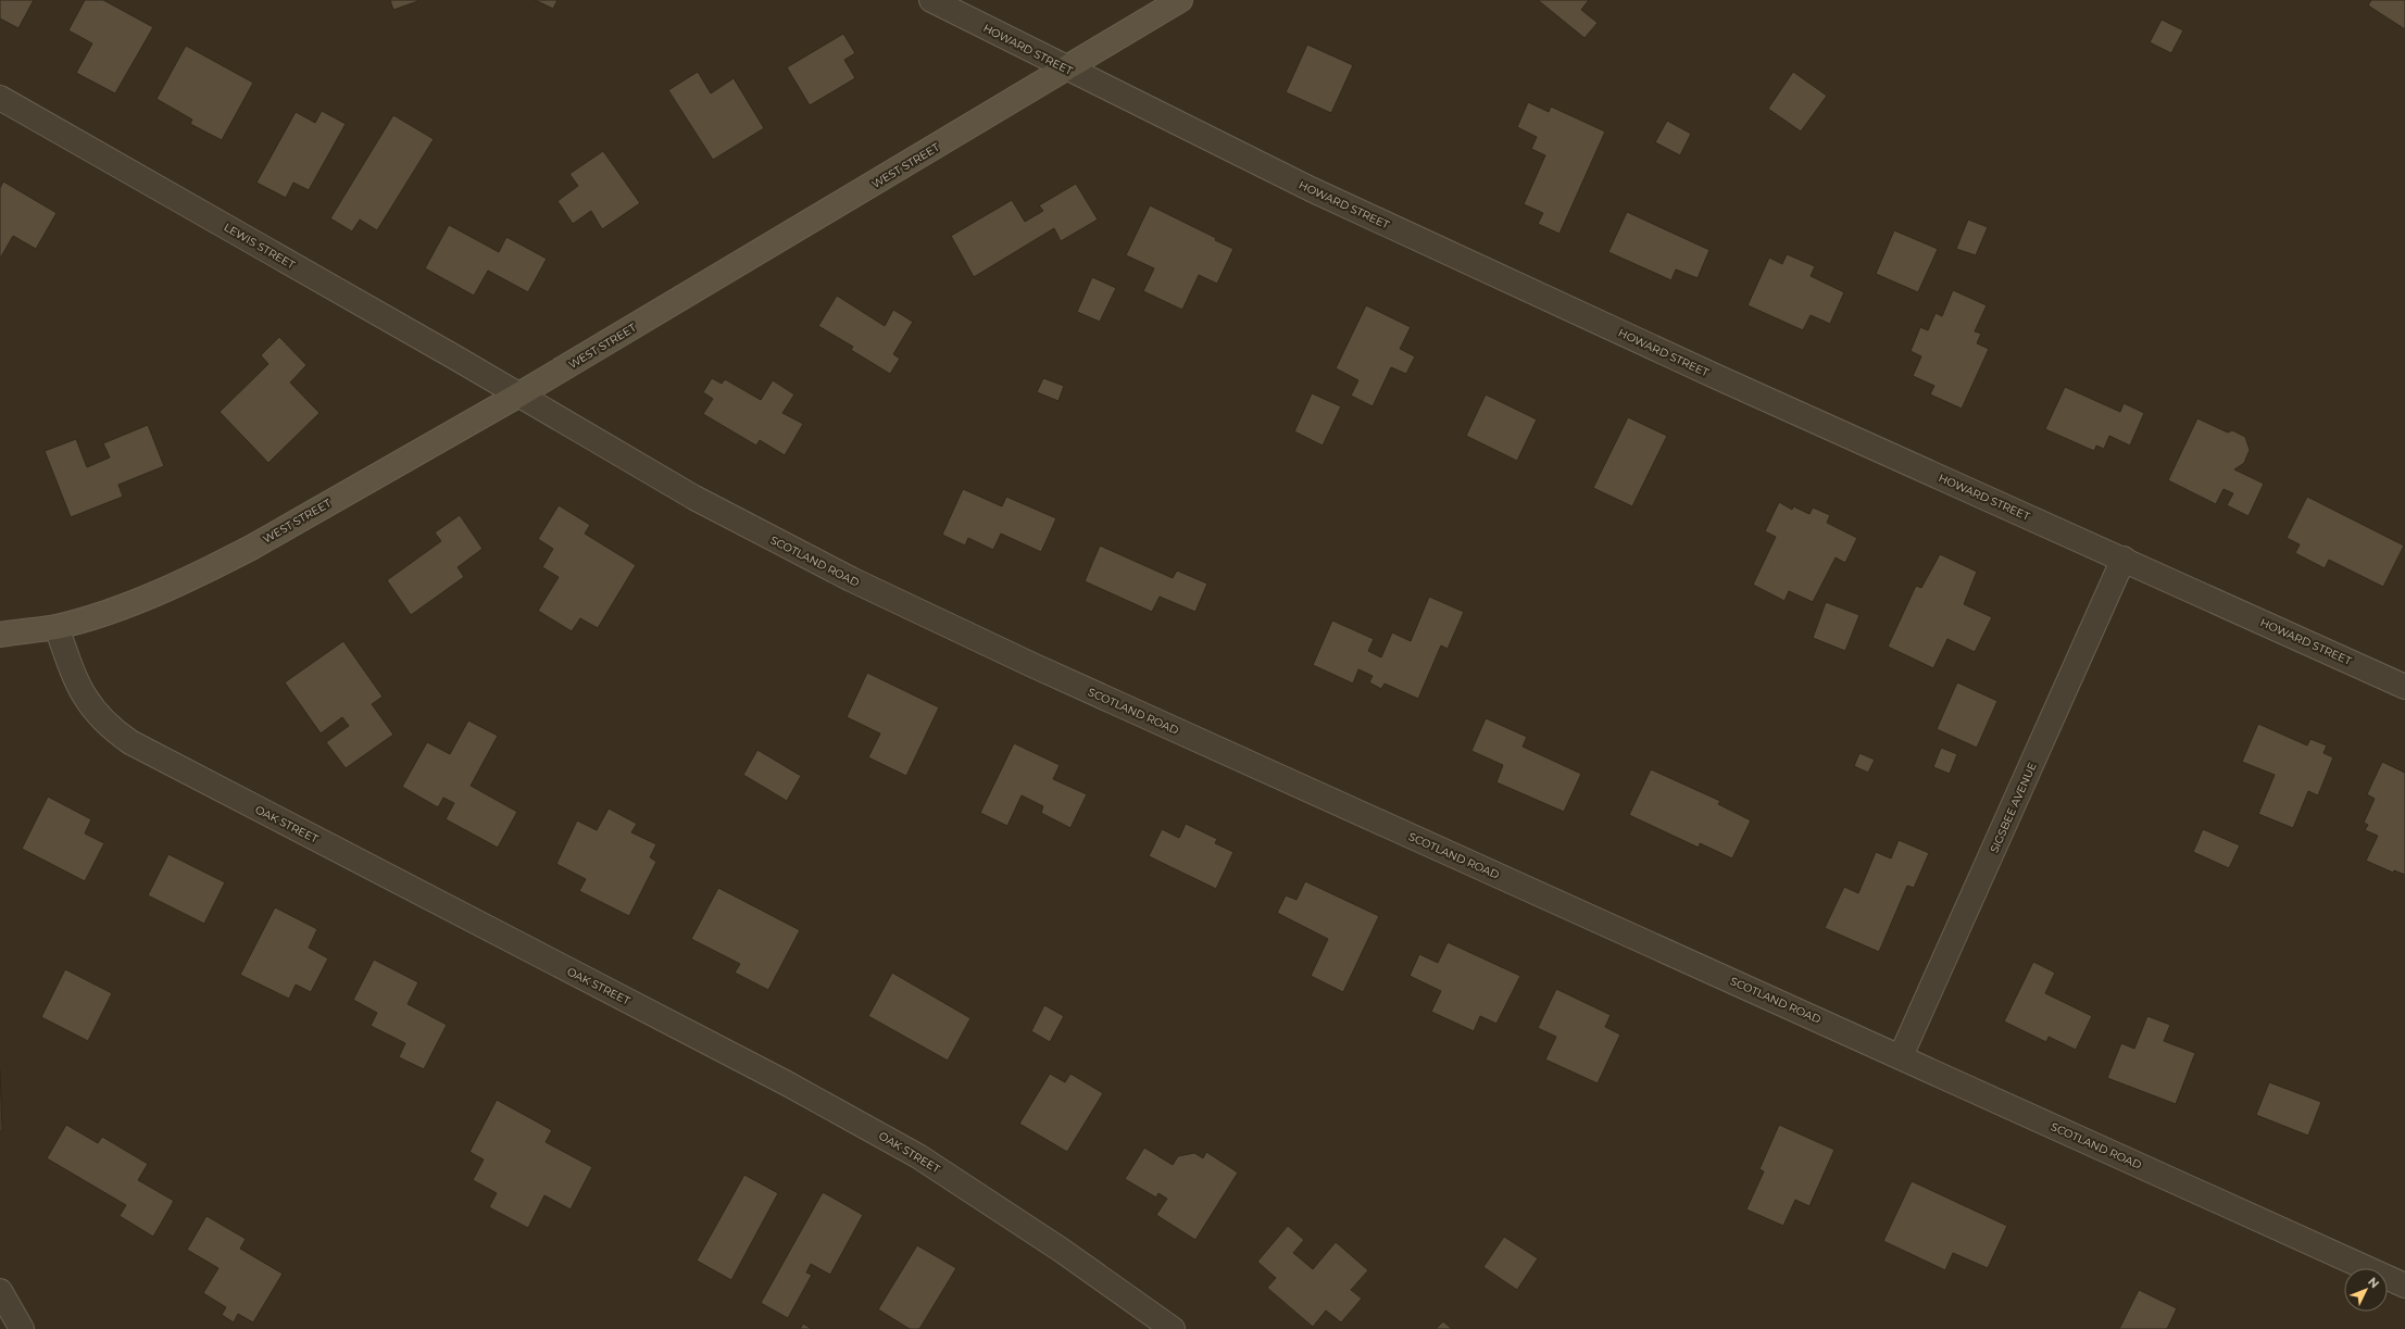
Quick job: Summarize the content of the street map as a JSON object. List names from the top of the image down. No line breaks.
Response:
{"streets":{"main road":["WEST STREET"],"street":["HOWARD STREET","LEWIS STREET","SCOTLAND ROAD","SIGSBEE AVENUE","OAK STREET"]},"crossings":[["HOWARD STREET","WEST STREET"],["HOWARD STREET","SIGSBEE AVENUE"],["WEST STREET","LEWIS STREET"],["WEST STREET","SCOTLAND ROAD"],["WEST STREET","OAK STREET"],["LEWIS STREET","SCOTLAND ROAD"],["SCOTLAND ROAD","SIGSBEE AVENUE"]],"north":"top right"}
